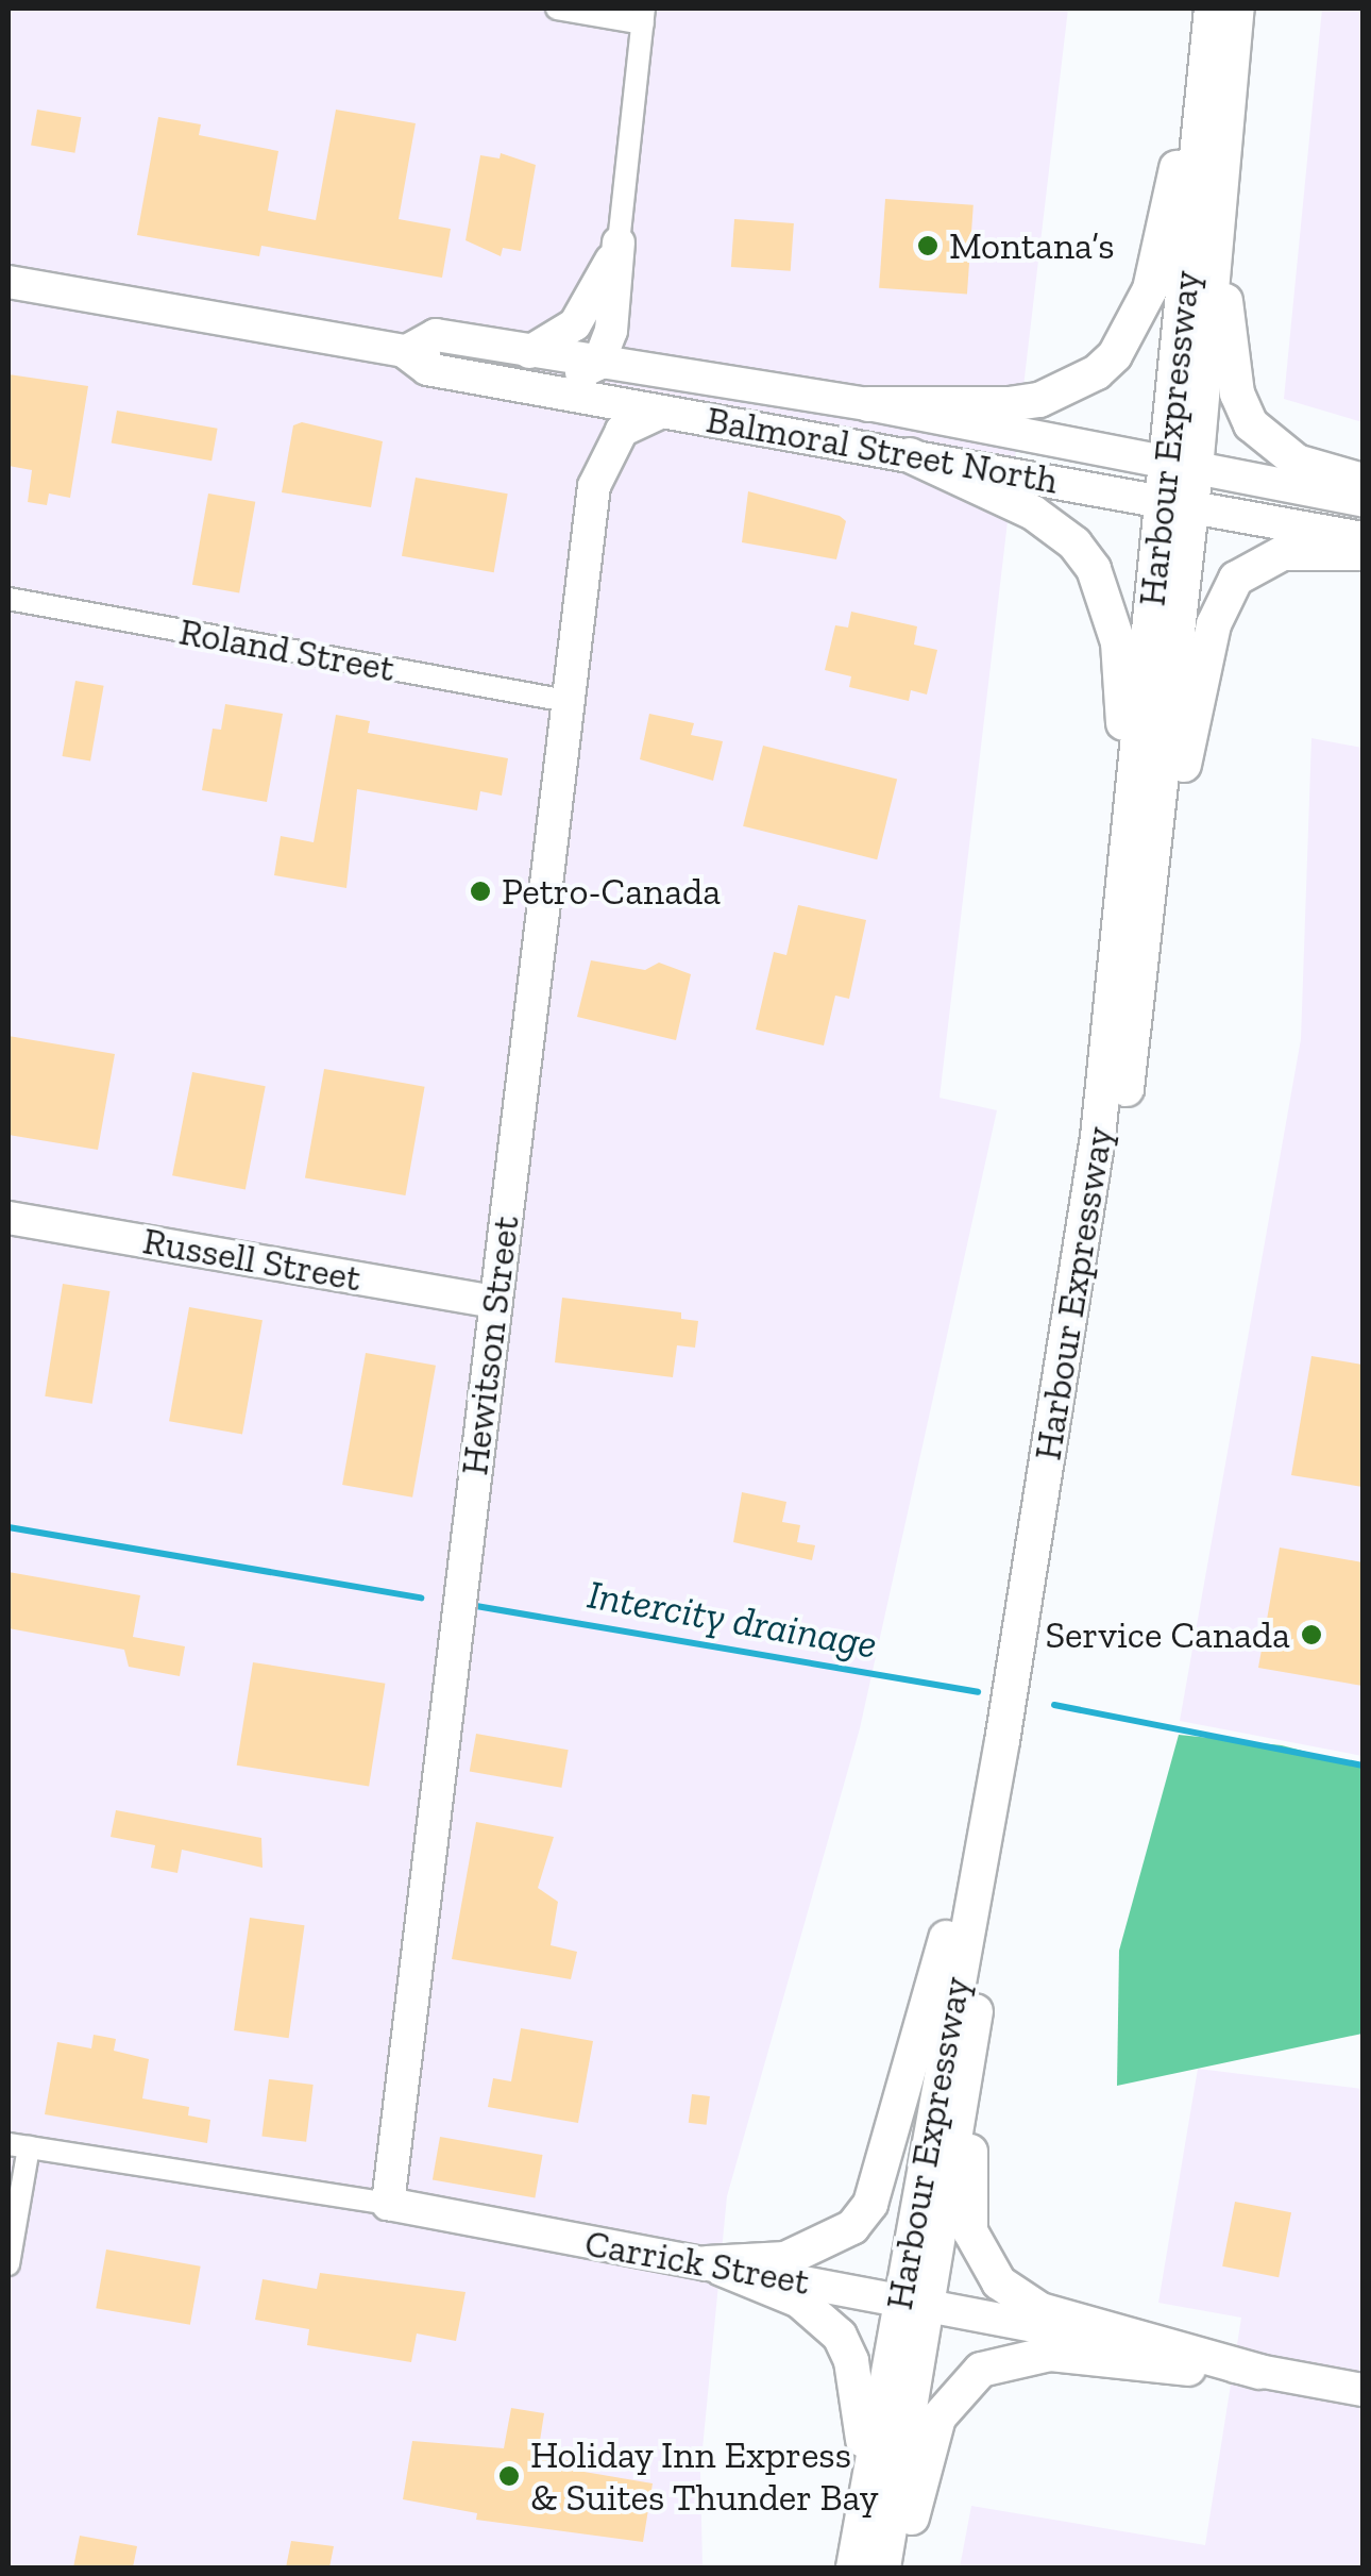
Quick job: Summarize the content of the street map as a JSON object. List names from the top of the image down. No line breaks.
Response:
{"streets":{"main road":["Harbour Expressway","Balmoral Street North","Russell Street","Hewitson Street","Carrick Street"],"street":["Roland Street"]},"crossings":[["Harbour Expressway","Balmoral Street North"],["Harbour Expressway","Carrick Street"],["Roland Street","Hewitson Street"],["Russell Street","Hewitson Street"],["Hewitson Street","Carrick Street"]],"water":["Intercity drainage"],"places":["Montana’s","Petro-Canada","Service Canada","Holiday Inn Express & Suites Thunder Bay"]}
